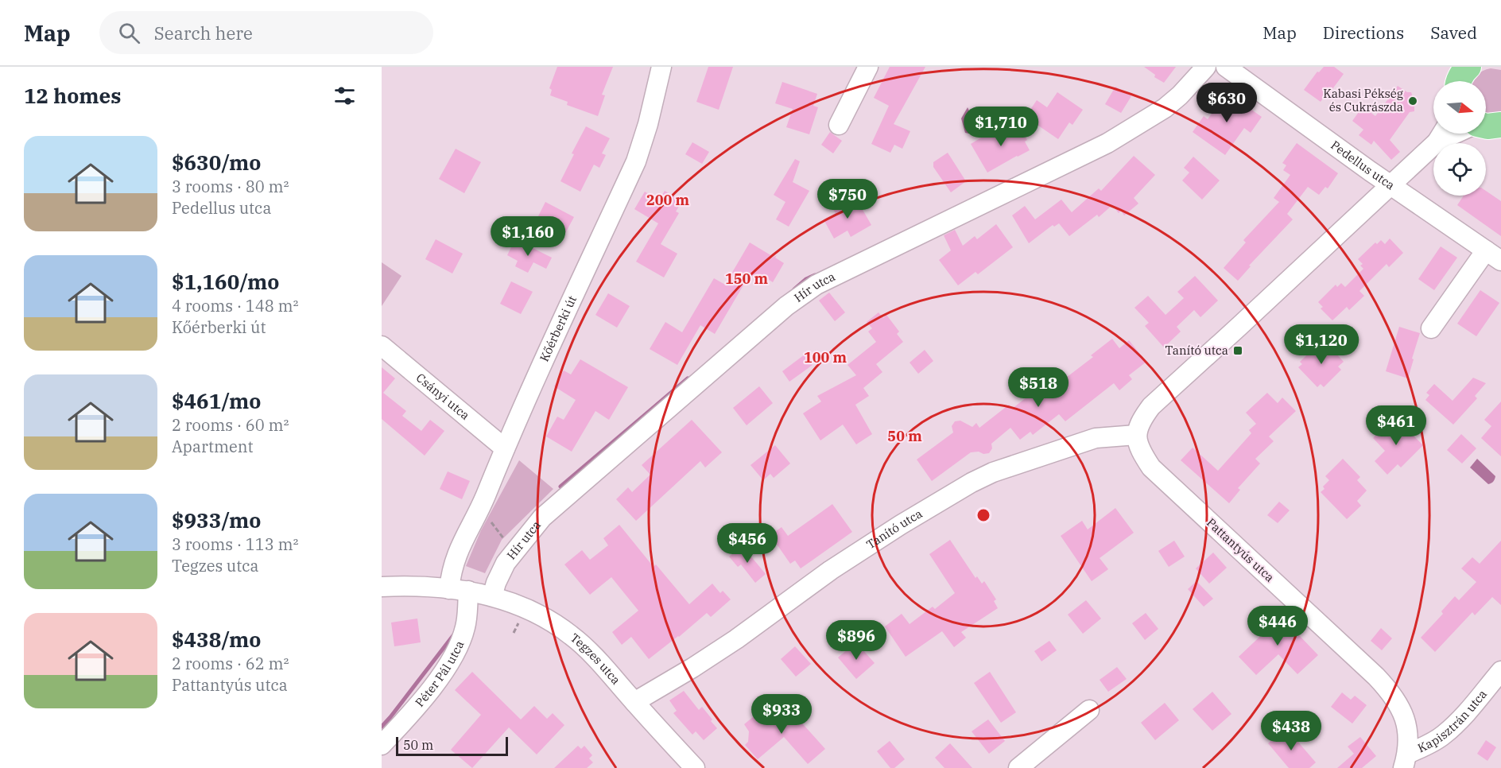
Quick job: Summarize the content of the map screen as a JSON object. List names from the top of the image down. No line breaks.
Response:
{"streets":{"street":["Pedellus utca","Hír utca","Kőérberki út","Csányi utca","Tanító utca","Pattantyús utca","Tegzes utca","Péter Pál utca","Kapisztrán utca"]},"crossings":[["Hír utca","Tegzes utca"],["Kőérberki út","Csányi utca"],["Kőérberki út","Tegzes utca"],["Tanító utca","Pattantyús utca"],["Tanító utca","Tegzes utca"],["Pattantyús utca","Kapisztrán utca"],["Tegzes utca","Péter Pál utca"]],"places":{"other":["Kabasi Pékség és Cukrászda"],"transit":["Tanító utca"]},"scale_bar":"50 m","north":"right","page":{"header":"Map","search":"Search here","nav":["Map","Directions","Saved"],"heading":"12 homes","price":["$630","$1,710","$750","$1,160","$1,120","$518","$461","$456","$446","$896","$933","$438"],"list":[{"name":"$630/mo","note":"3 rooms · 80 m² · Pedellus utca"},{"name":"$1,160/mo","note":"4 rooms · 148 m² · Kőérberki út"},{"name":"$461/mo","note":"2 rooms · 60 m² · Apartment"},{"name":"$933/mo","note":"3 rooms · 113 m² · Tegzes utca"},{"name":"$438/mo","note":"2 rooms · 62 m² · Pattantyús utca"}],"scale":"50 m"},"rings":["200 m","150 m","100 m","50 m"]}
